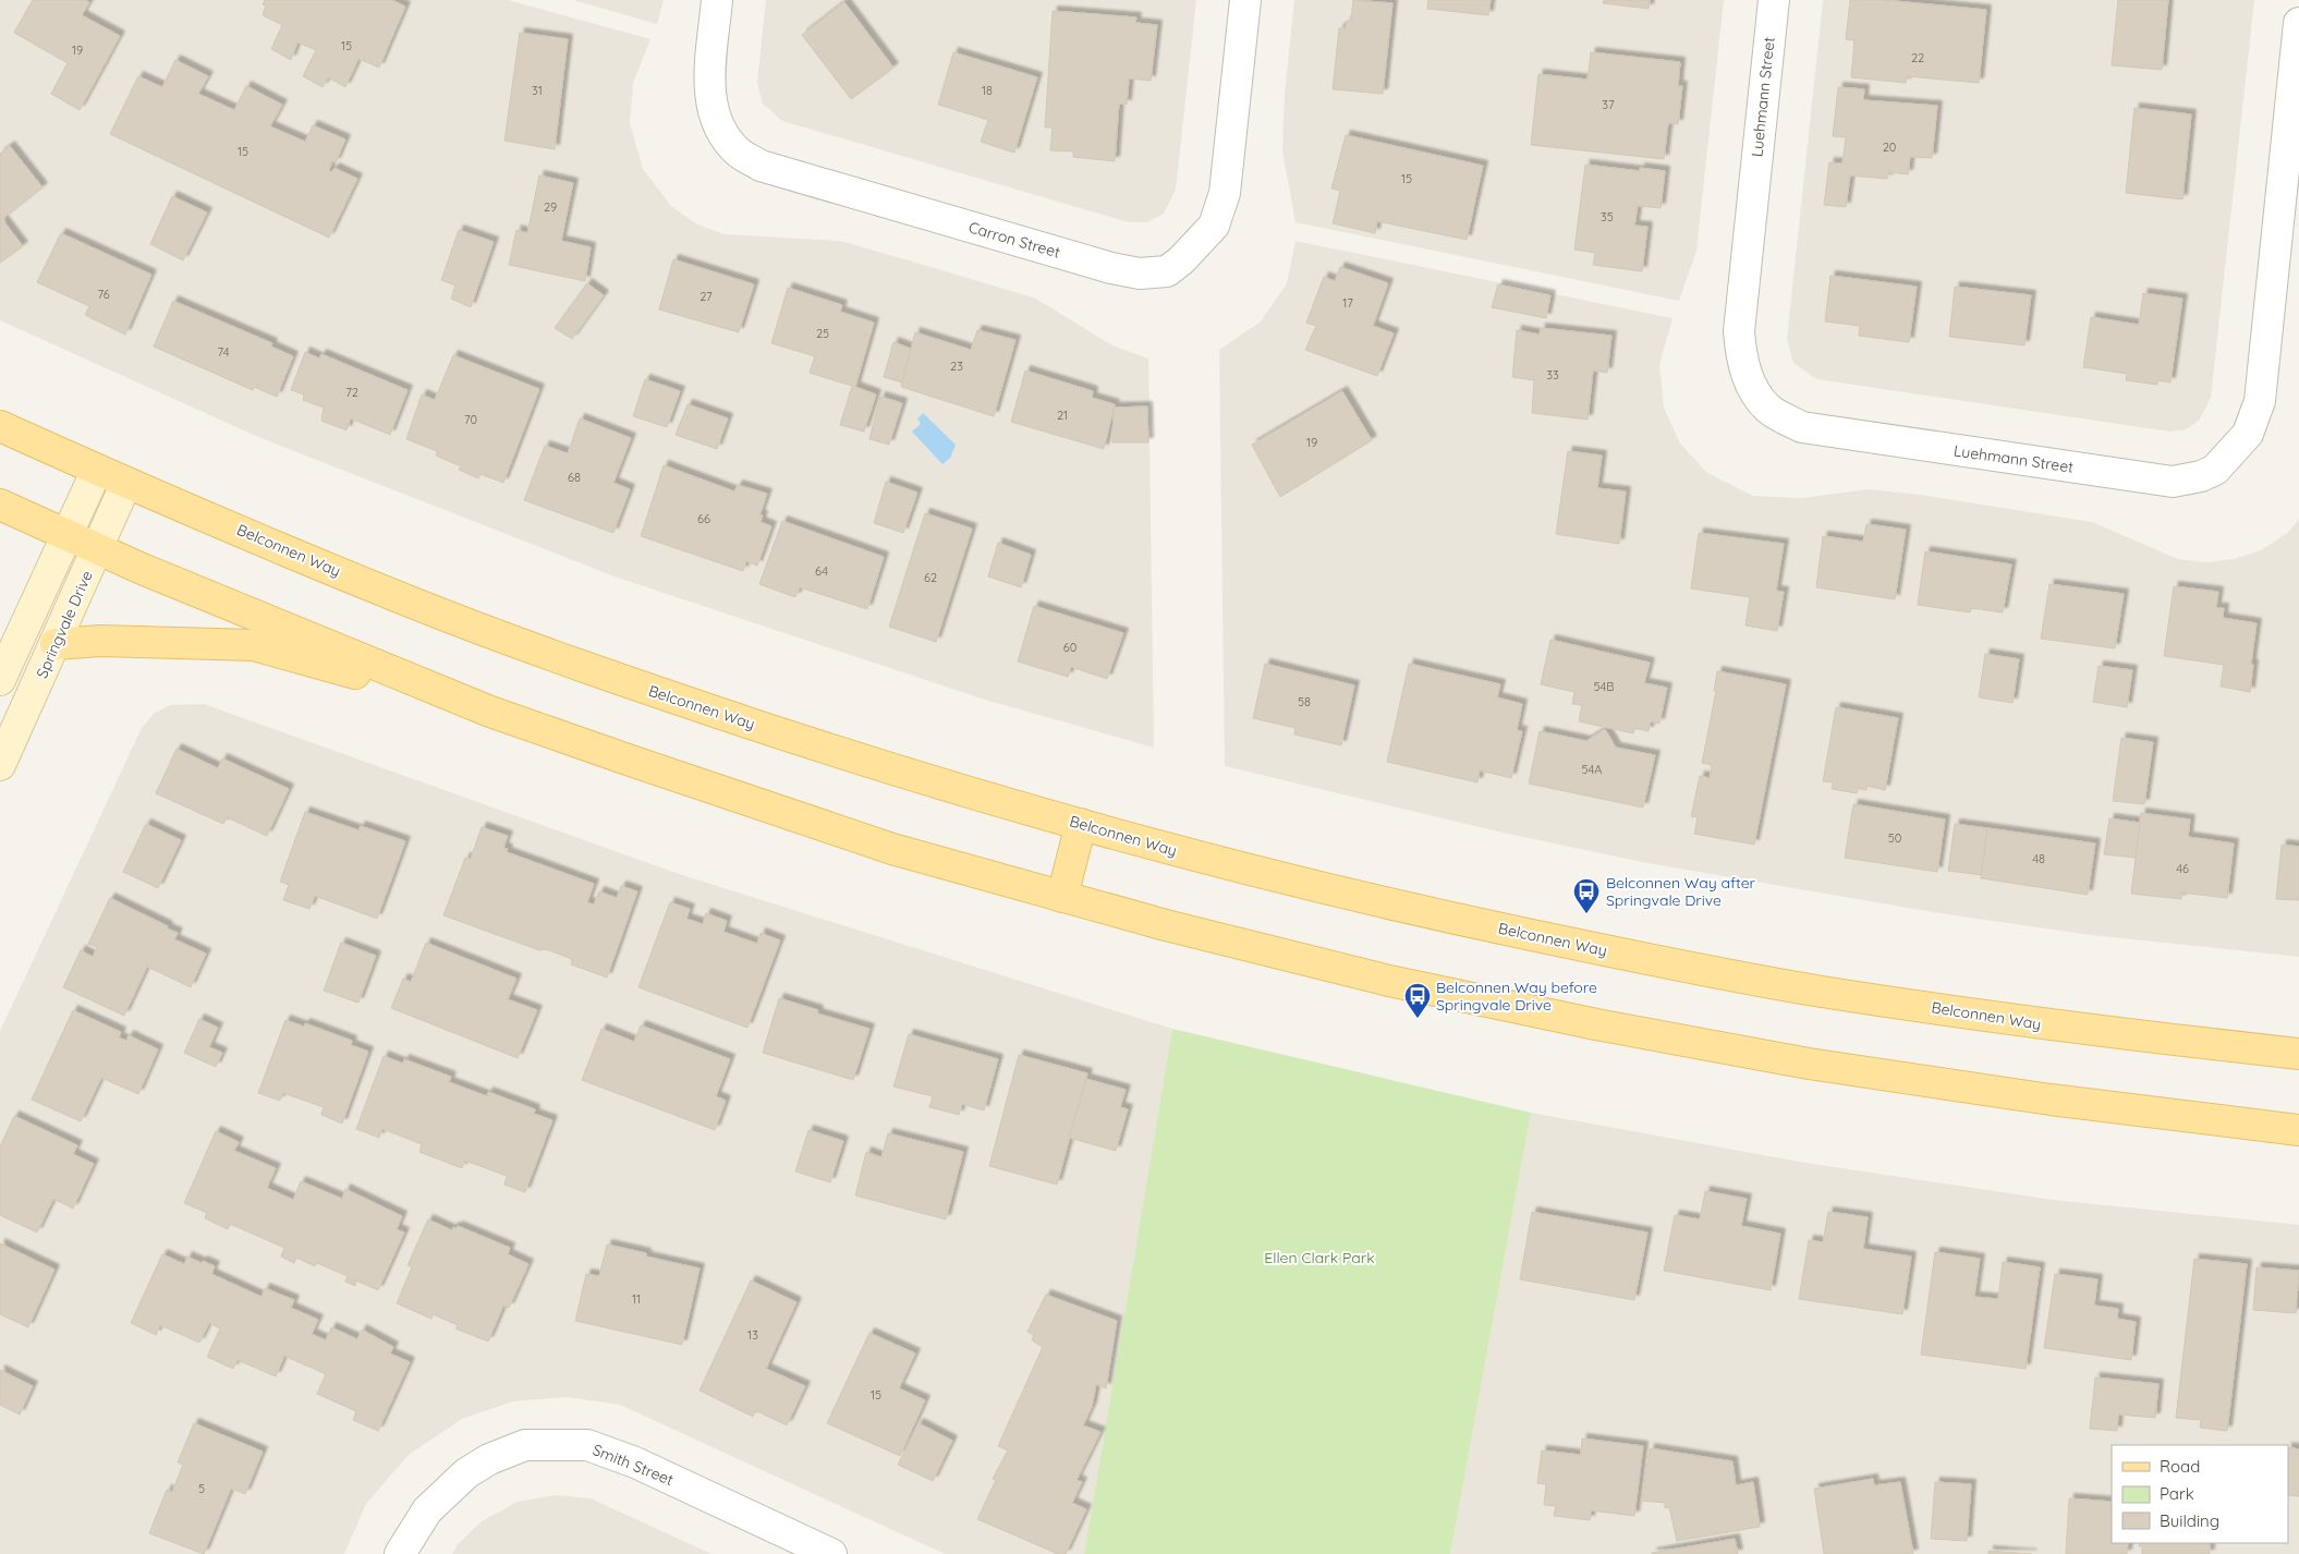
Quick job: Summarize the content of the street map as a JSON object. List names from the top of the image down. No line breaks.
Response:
{"streets":{"main road":["Belconnen Way","Springvale Drive"],"street":["Luehmann Street","Carron Street","Smith Street"]},"crossings":[["Belconnen Way","Springvale Drive"]],"parks":["Ellen Clark Park"],"places":{"bus stop":["Belconnen Way after Springvale Drive","Belconnen Way before Springvale Drive"]},"house_numbers":["15","19","22","31","18","37","20","15","15","29","35","76","27","17","25","74","23","33","72","21","70","19","68","66","64","62","60","54B","58","54A","50","48","46","11","13","15","5"],"legend":["Road","Park","Building"]}
